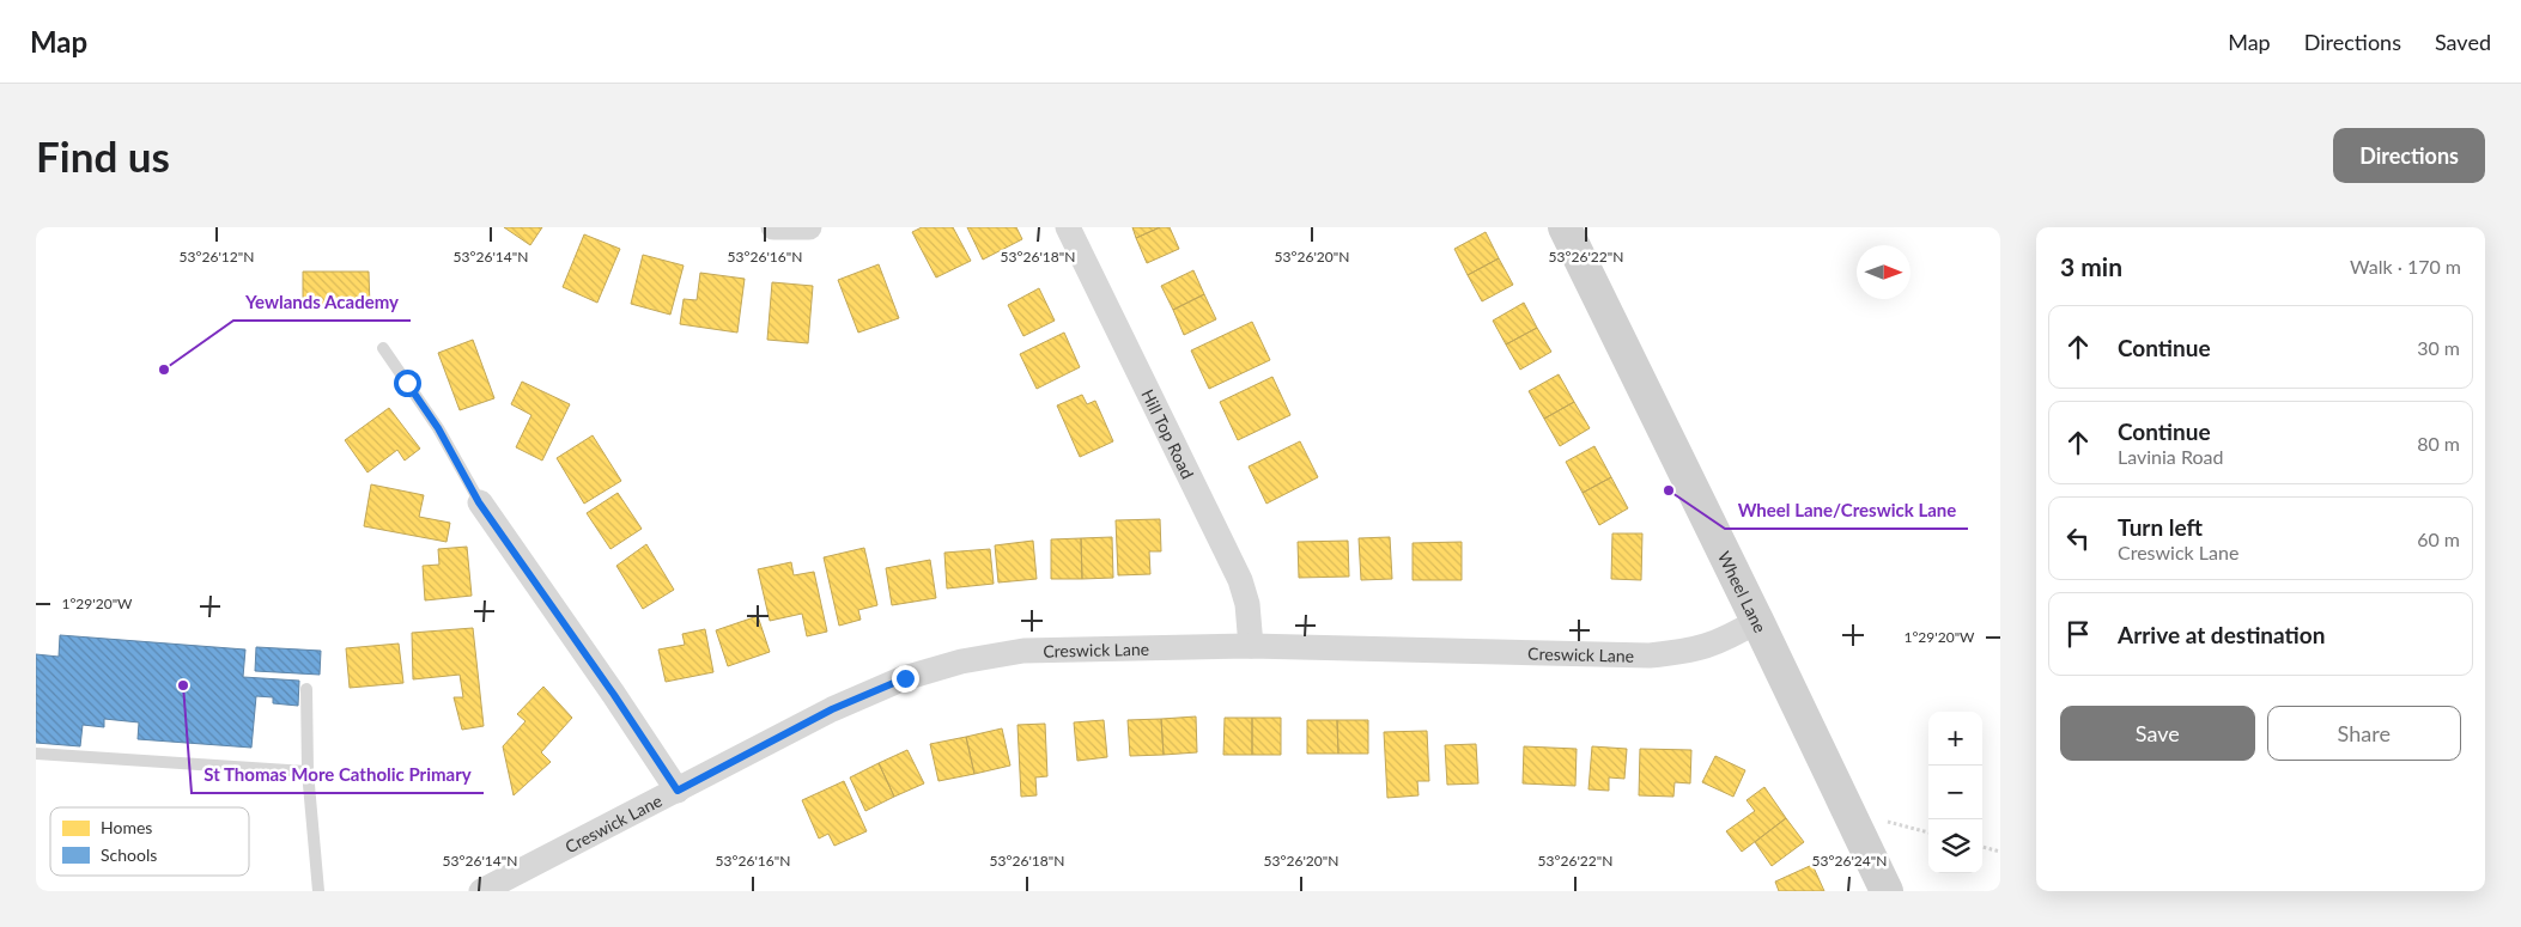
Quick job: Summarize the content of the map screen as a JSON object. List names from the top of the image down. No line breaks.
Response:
{"streets":{"street":["Hill Top Road","Wheel Lane","Creswick Lane"]},"crossings":[["Hill Top Road","Creswick Lane"],["Wheel Lane","Creswick Lane"]],"places":["Yewlands Academy","Wheel Lane/Creswick Lane","St Thomas More Catholic Primary"],"legend":["Homes","Schools"],"north":"right","page":{"header":"Map","nav":["Map","Directions","Saved"],"buttons":["Directions",["Save","Share"]],"title":"Find us","heading":["3 min","Walk · 170 m"],"list":[["Continue","30 m"],["Continue","Lavinia Road","80 m"],["Turn left","Creswick Lane","60 m"],"Arrive at destination"],"map_buttons":["+","−"]},"coordinates":["53°26'12\"N","53°26'14\"N","53°26'16\"N","53°26'18\"N","53°26'20\"N","53°26'22\"N","1°29'20\"W","53°26'24\"N"]}
